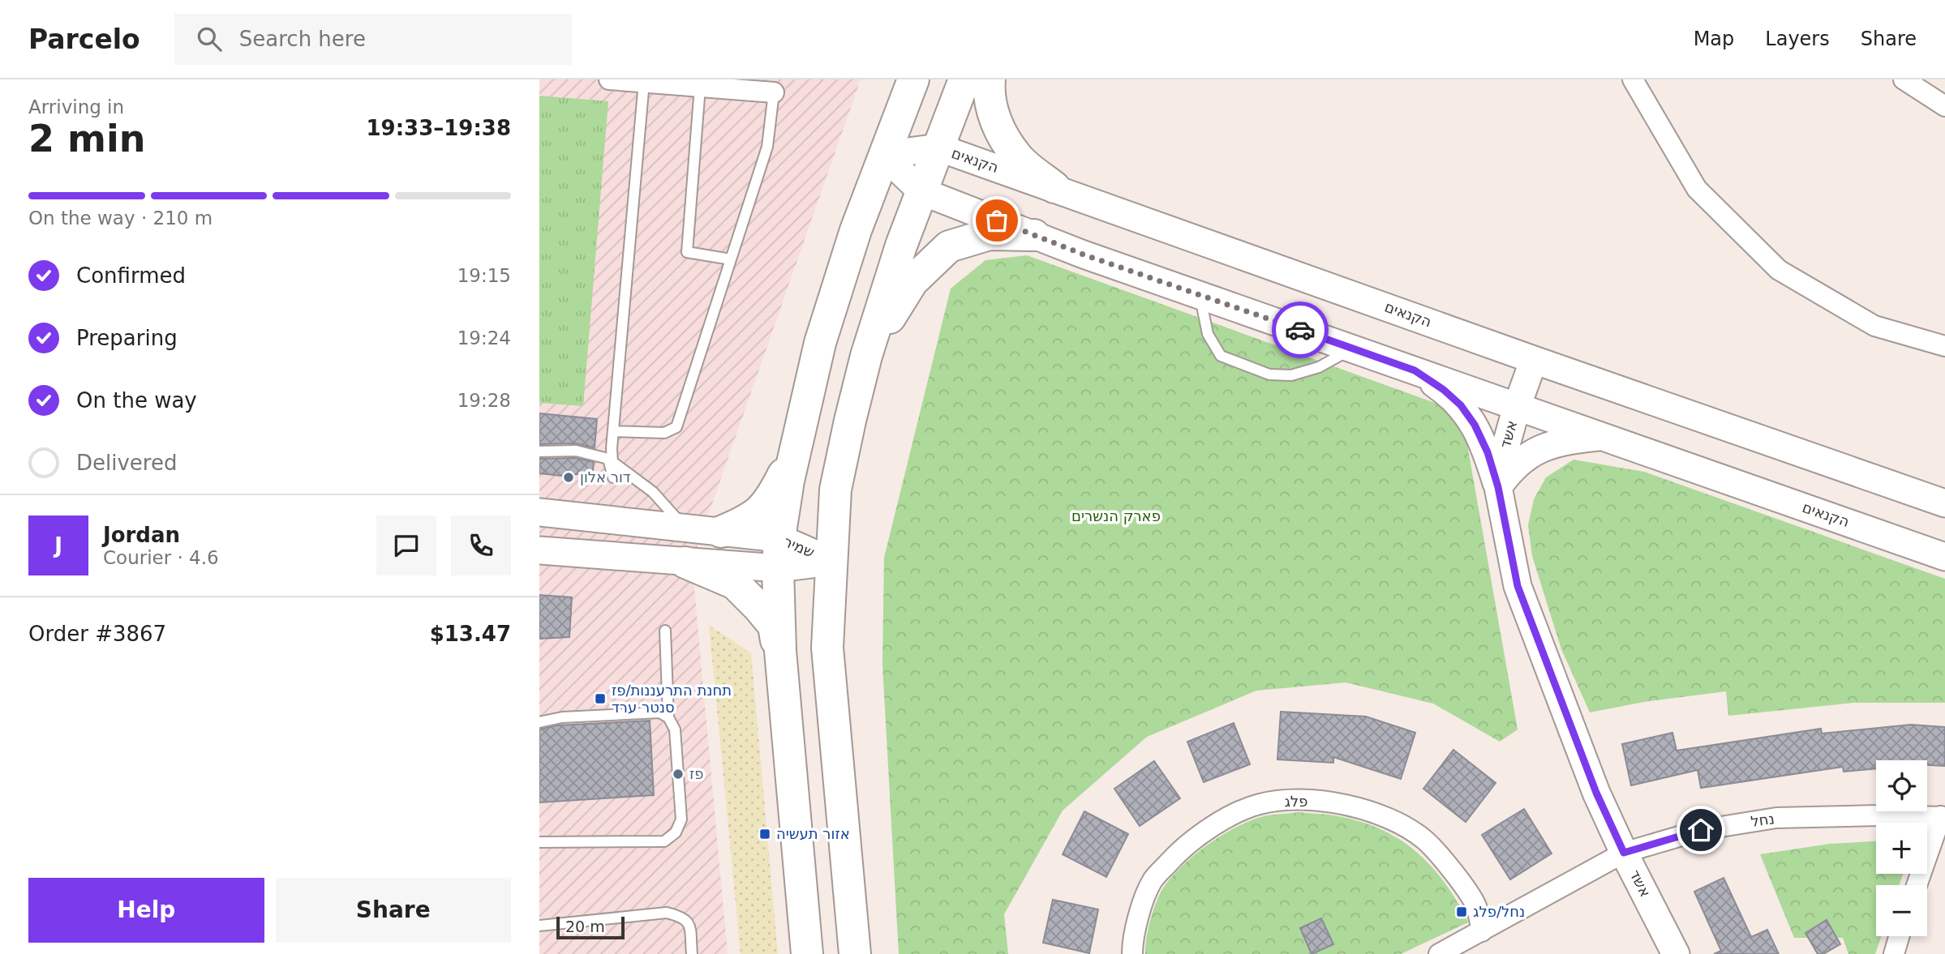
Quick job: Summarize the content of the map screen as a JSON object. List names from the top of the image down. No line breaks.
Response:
{"streets":{"main road":["הקנאים","אשד","שמיר"],"street":["פלג","נחל"]},"crossings":[["הקנאים","אשד"],["אשד","נחל"],["פלג","נחל"]],"parks":["פארק הנשרים"],"places":{"other":["דור אלון","פז"],"transit":["תחנת התרעננות/פז סנטר ערד","אזור תעשיה","נחל/פלג"]},"scale_bar":"20 m","page":{"header":"Parcelo","search":"Search here","nav":["Map","Layers","Share"],"heading":["2 min","Arriving in","19:33–19:38"],"panel":["Jordan","Courier · 4.6","Order #3867","$13.47"],"bar":"On the way · 210 m","list":[["Confirmed","19:15"],["Preparing","19:24"],["On the way","19:28"],"Delivered"],"round":"J","map_buttons":["+","−"],"buttons":["Help","Share"],"scale":"20 m"}}
